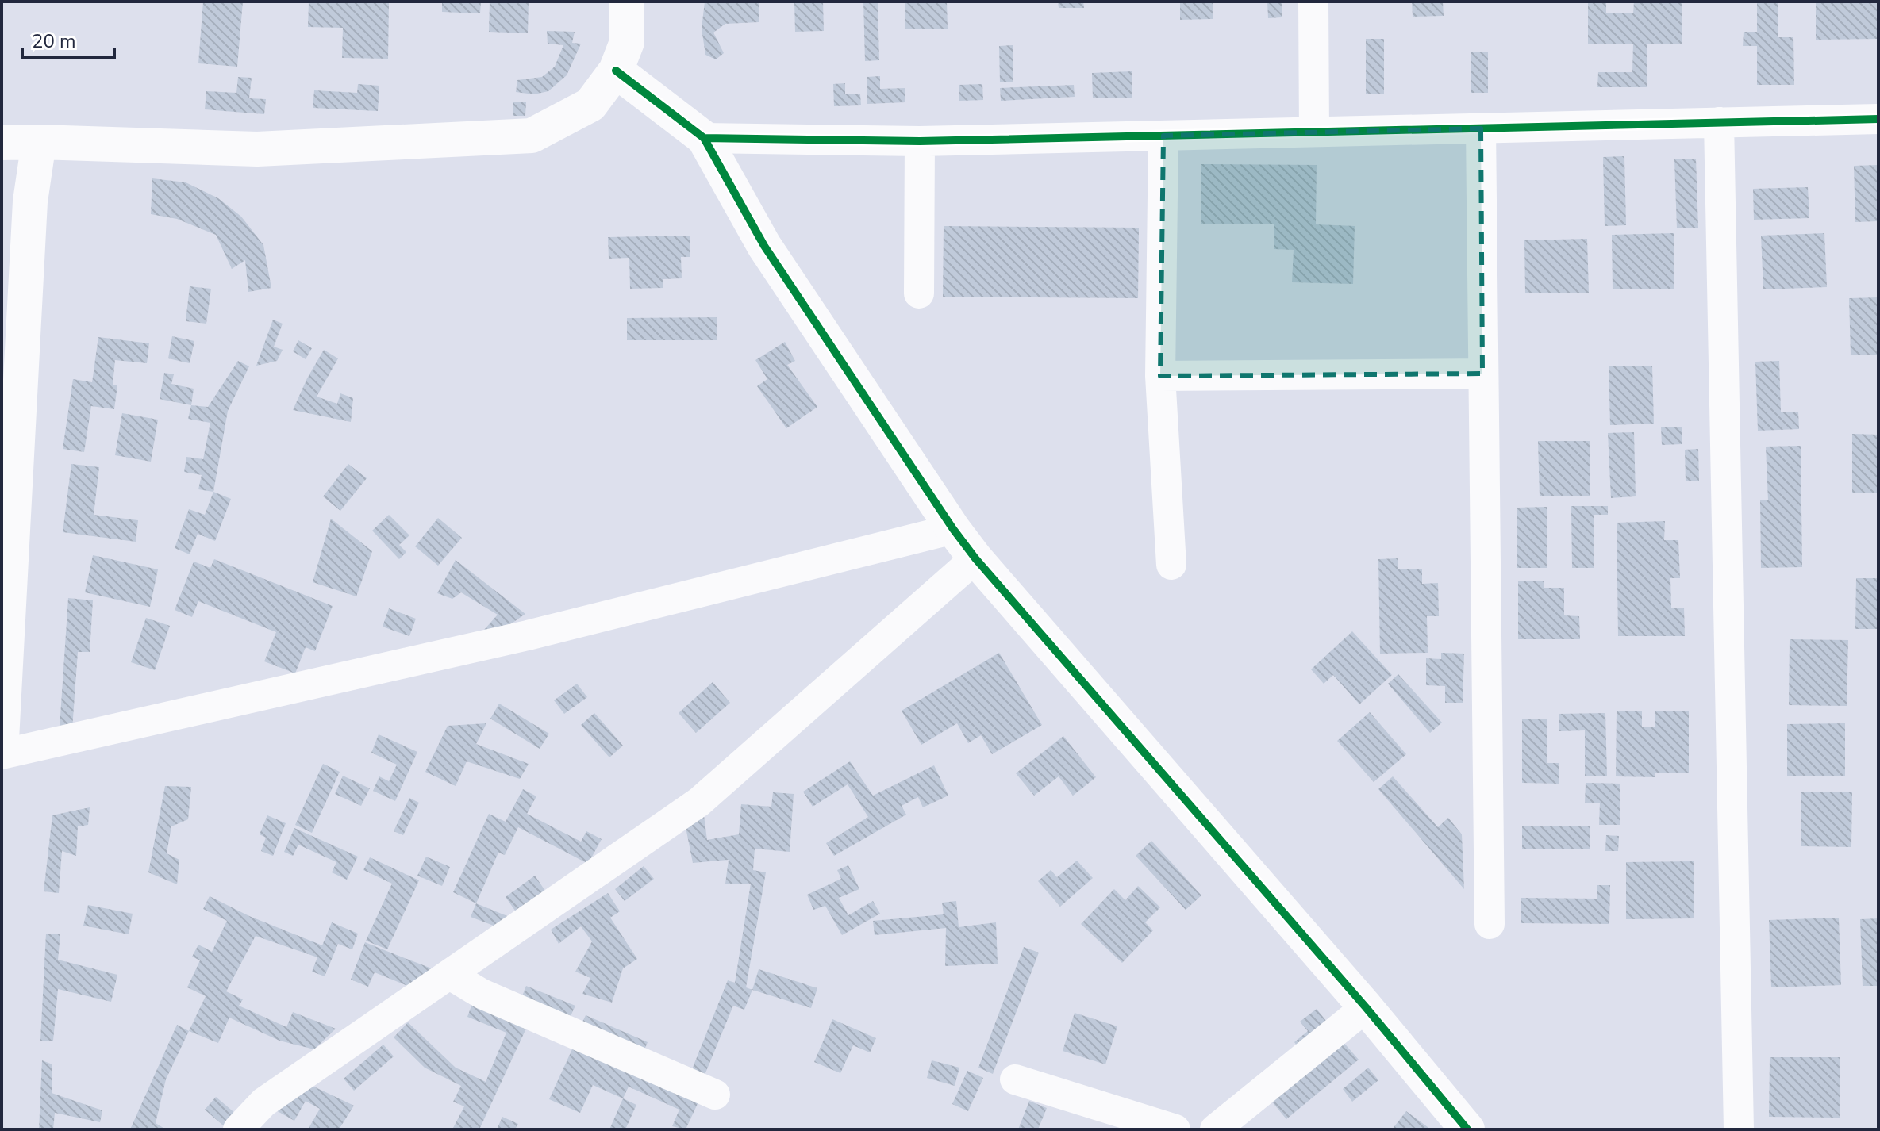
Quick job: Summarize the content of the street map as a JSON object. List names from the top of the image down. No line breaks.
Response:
{"scale_bar":"20 m"}
